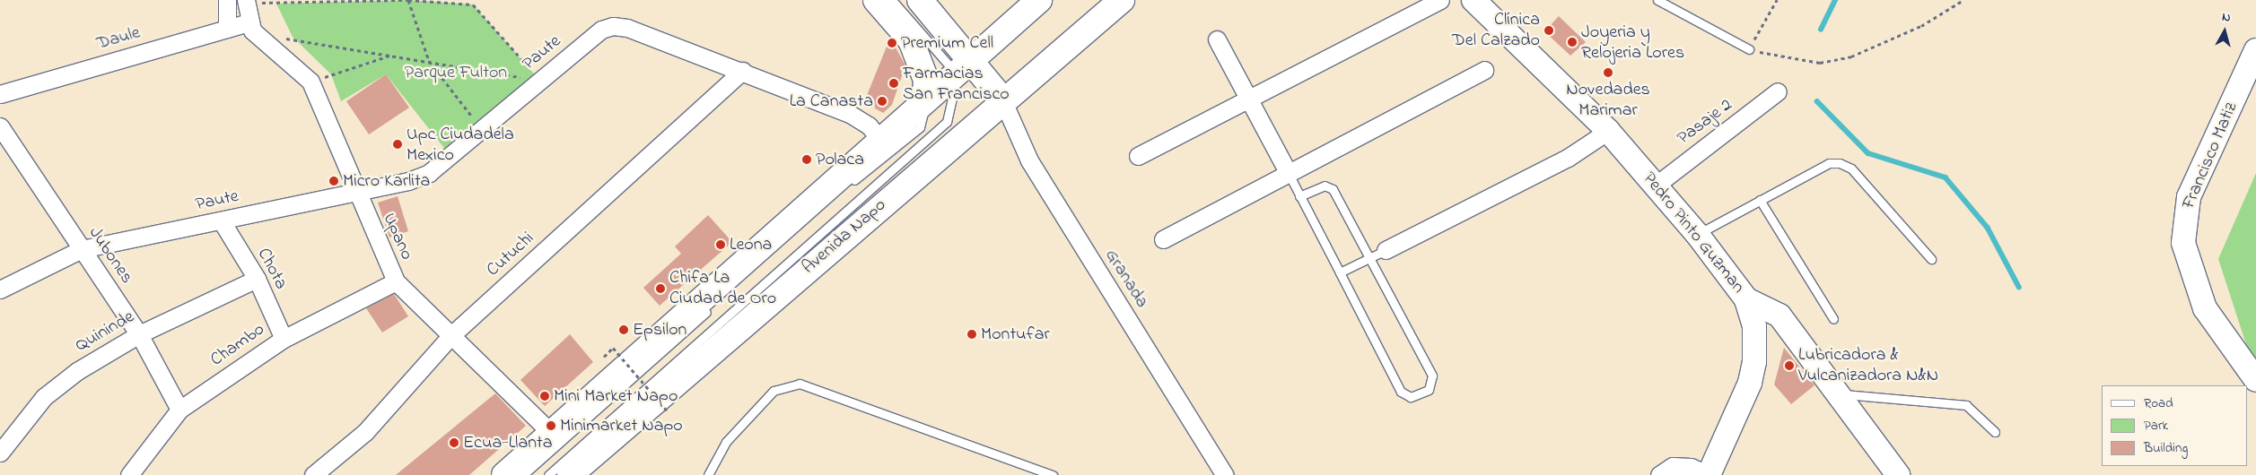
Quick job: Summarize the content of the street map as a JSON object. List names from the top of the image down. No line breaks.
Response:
{"streets":{"main road":["Avenida Napo"],"street":["Daule","Paute","Pasaje 2","Francisco Matiz","Pedro Pinto Guzman","Upano","Cutuchi","Jubones","Chota","Granada","Quininde","Chambo"]},"crossings":[["Daule","Upano"],["Paute","Upano"],["Paute","Cutuchi"],["Paute","Jubones"],["Paute","Chota"],["Pasaje 2","Pedro Pinto Guzman"],["Upano","Cutuchi"],["Upano","Chambo"],["Avenida Napo","Granada"],["Jubones","Quininde"],["Jubones","Chambo"],["Chota","Quininde"],["Chota","Chambo"]],"parks":["Parque Fulton"],"places":["Clínica Del Calzado","Joyeria y Relojeria Lores","Premium Cell","Novedades Marimar","Farmacias San Francisco","La Canasta","Upc Ciudadela Mexico","Polaca","Micro Karlita","Leona","Chifa La Ciudad de Oro","Epsilon","Montufar","Lubricadora & Vulcanizadora N&N","Mini Market Napo","Minimarket Napo","Ecua-Llanta"],"legend":["Road","Park","Building"],"north":"top"}
